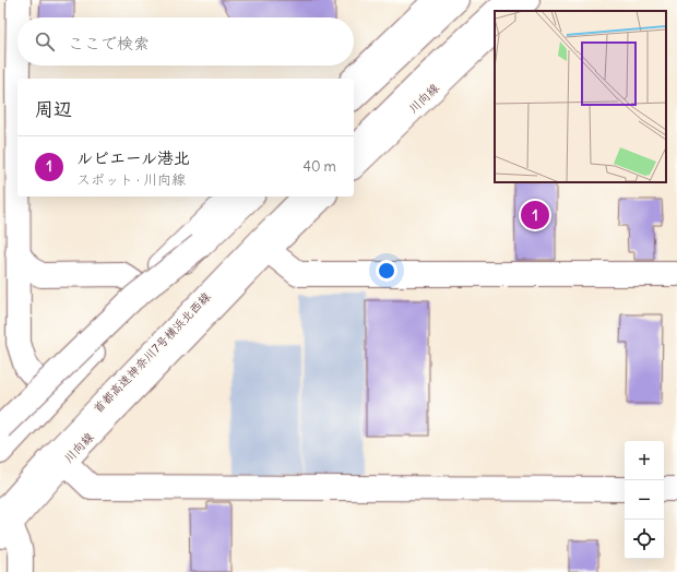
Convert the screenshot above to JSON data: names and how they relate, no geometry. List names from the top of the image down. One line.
{"streets":{"main road":["川向線","首都高速神奈川7号横浜北西線"]},"crossings":[["川向線","首都高速神奈川7号横浜北西線"]],"page":{"search":"ここで検索","heading":"周辺","list":[{"mark":"1","name":"ルピエール港北","note":"スポット · 川向線","value":"40 m"}],"pins":"1","map_buttons":["+","−"]}}
